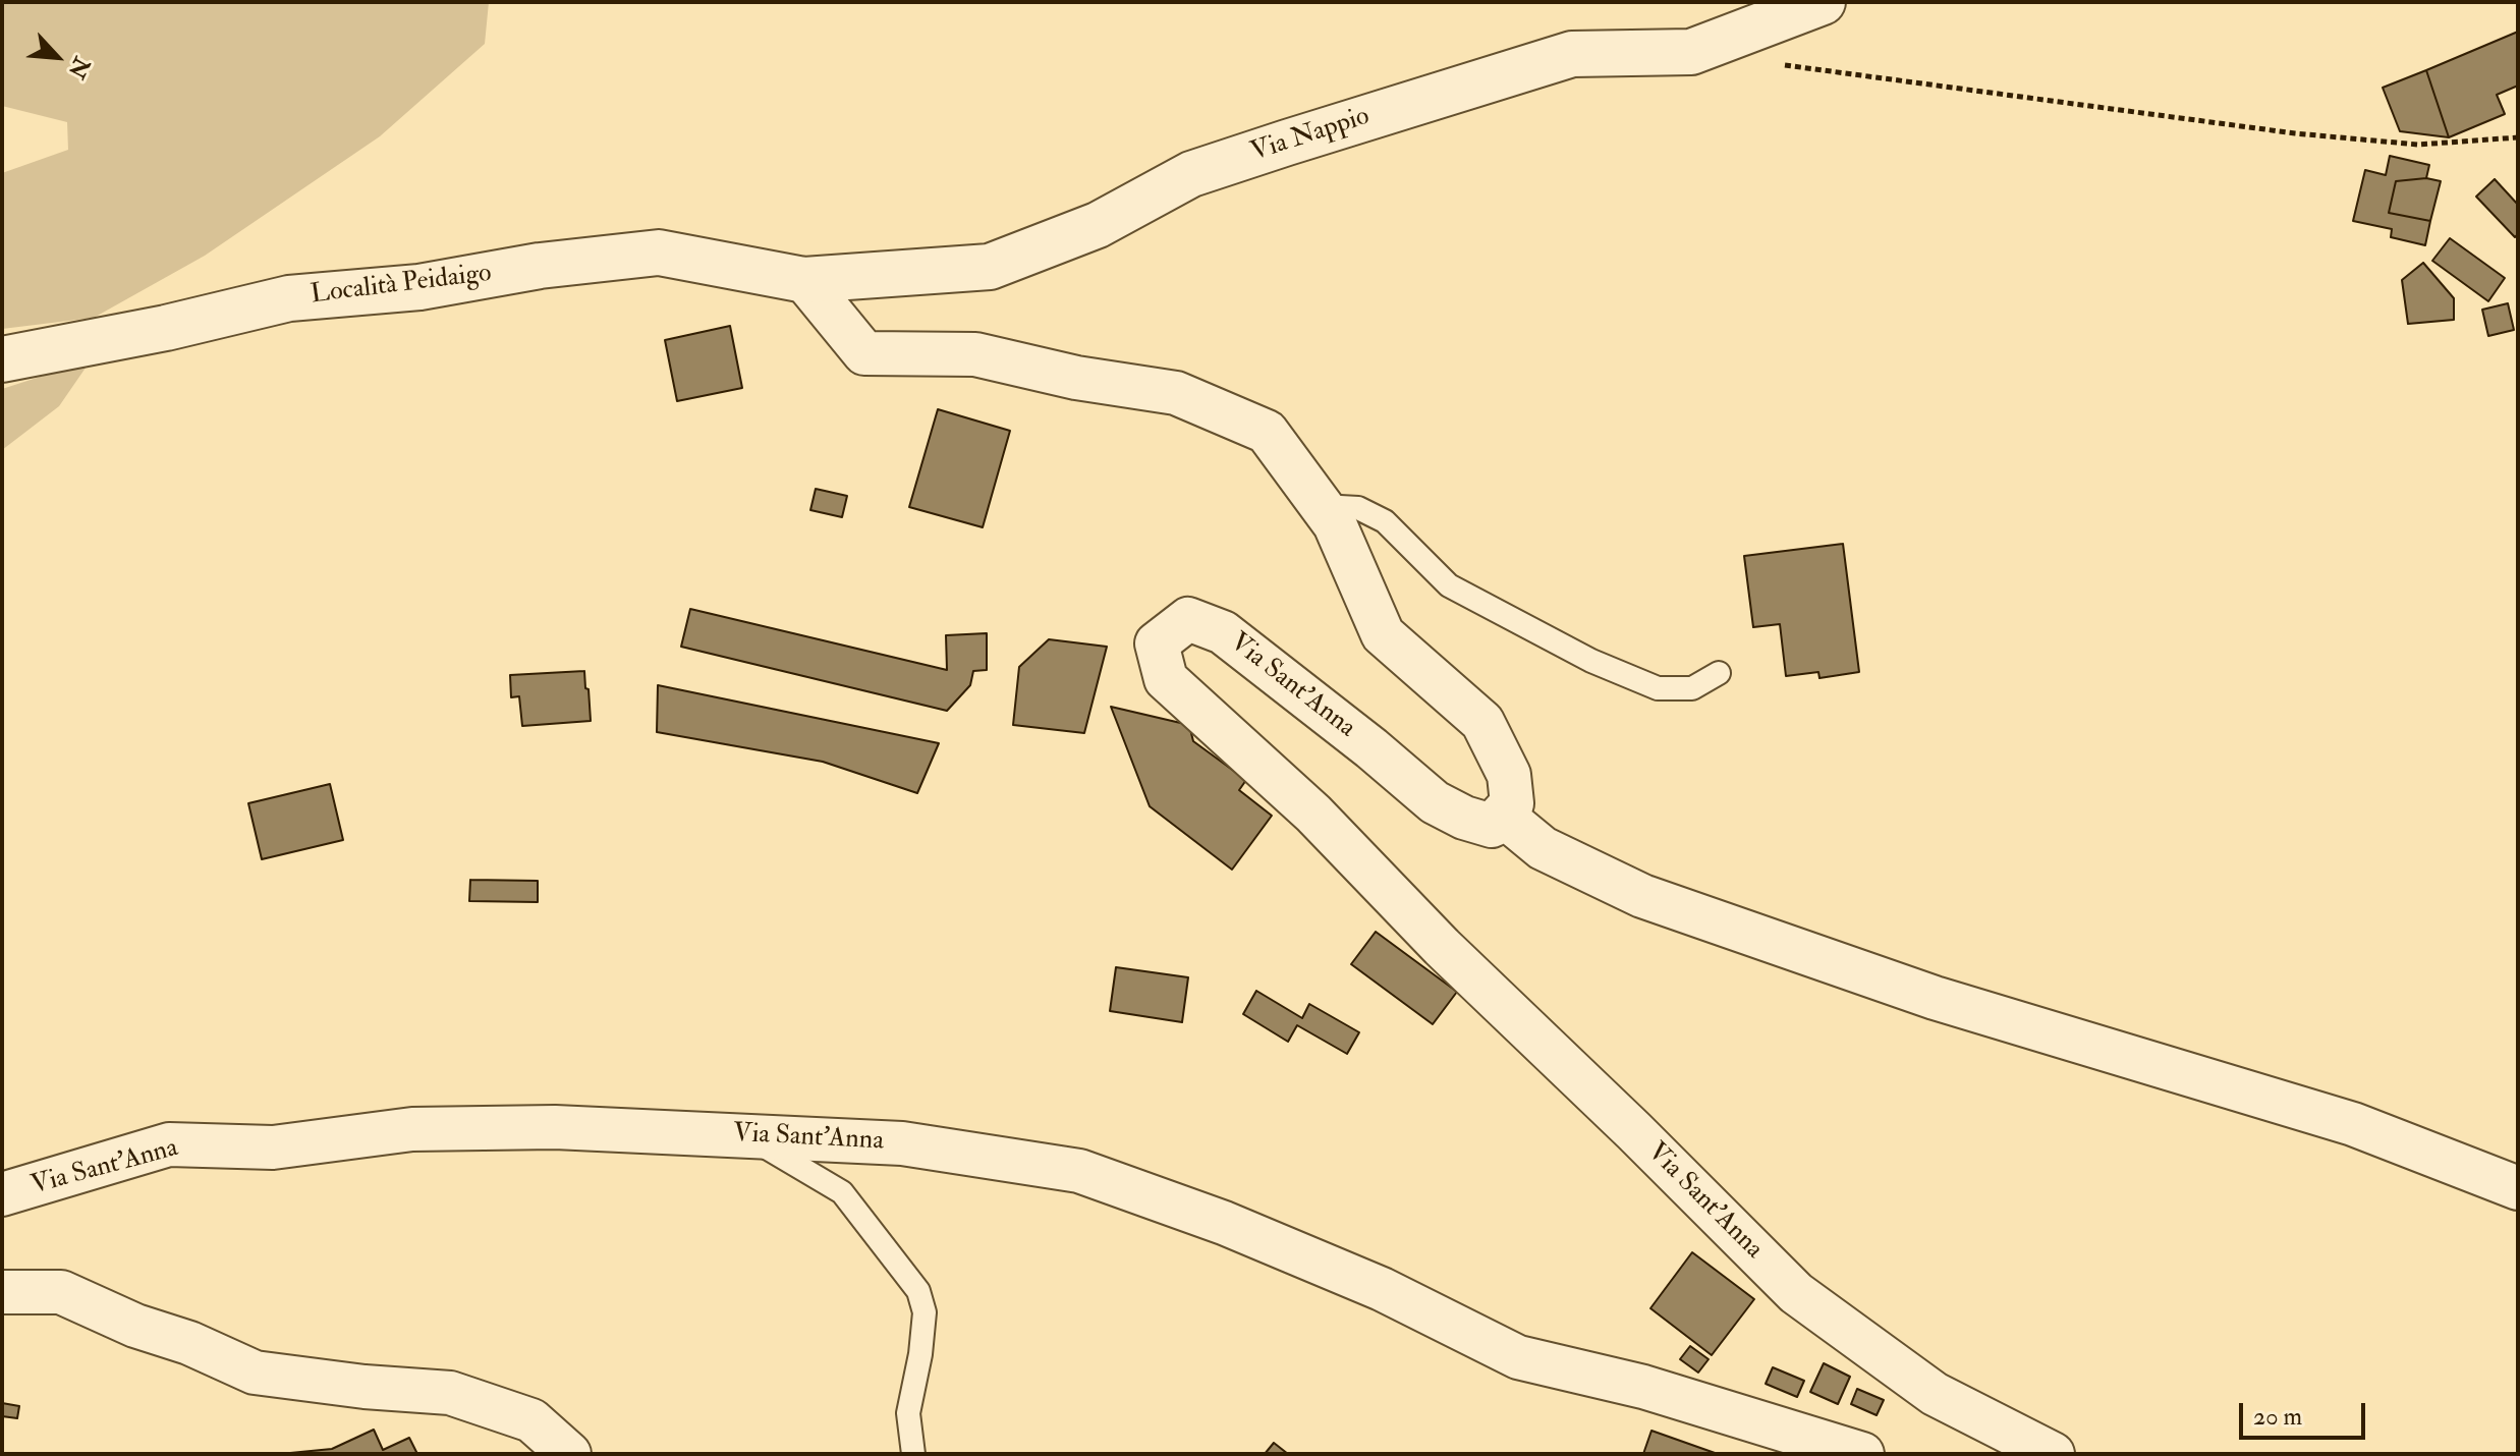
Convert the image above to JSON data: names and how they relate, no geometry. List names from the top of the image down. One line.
{"streets":{"street":["Via Nappio","Località Peidaigo","Via Sant'Anna"]},"crossings":[["Via Nappio","Località Peidaigo"]],"scale_bar":"20 m","north":"bottom right"}
